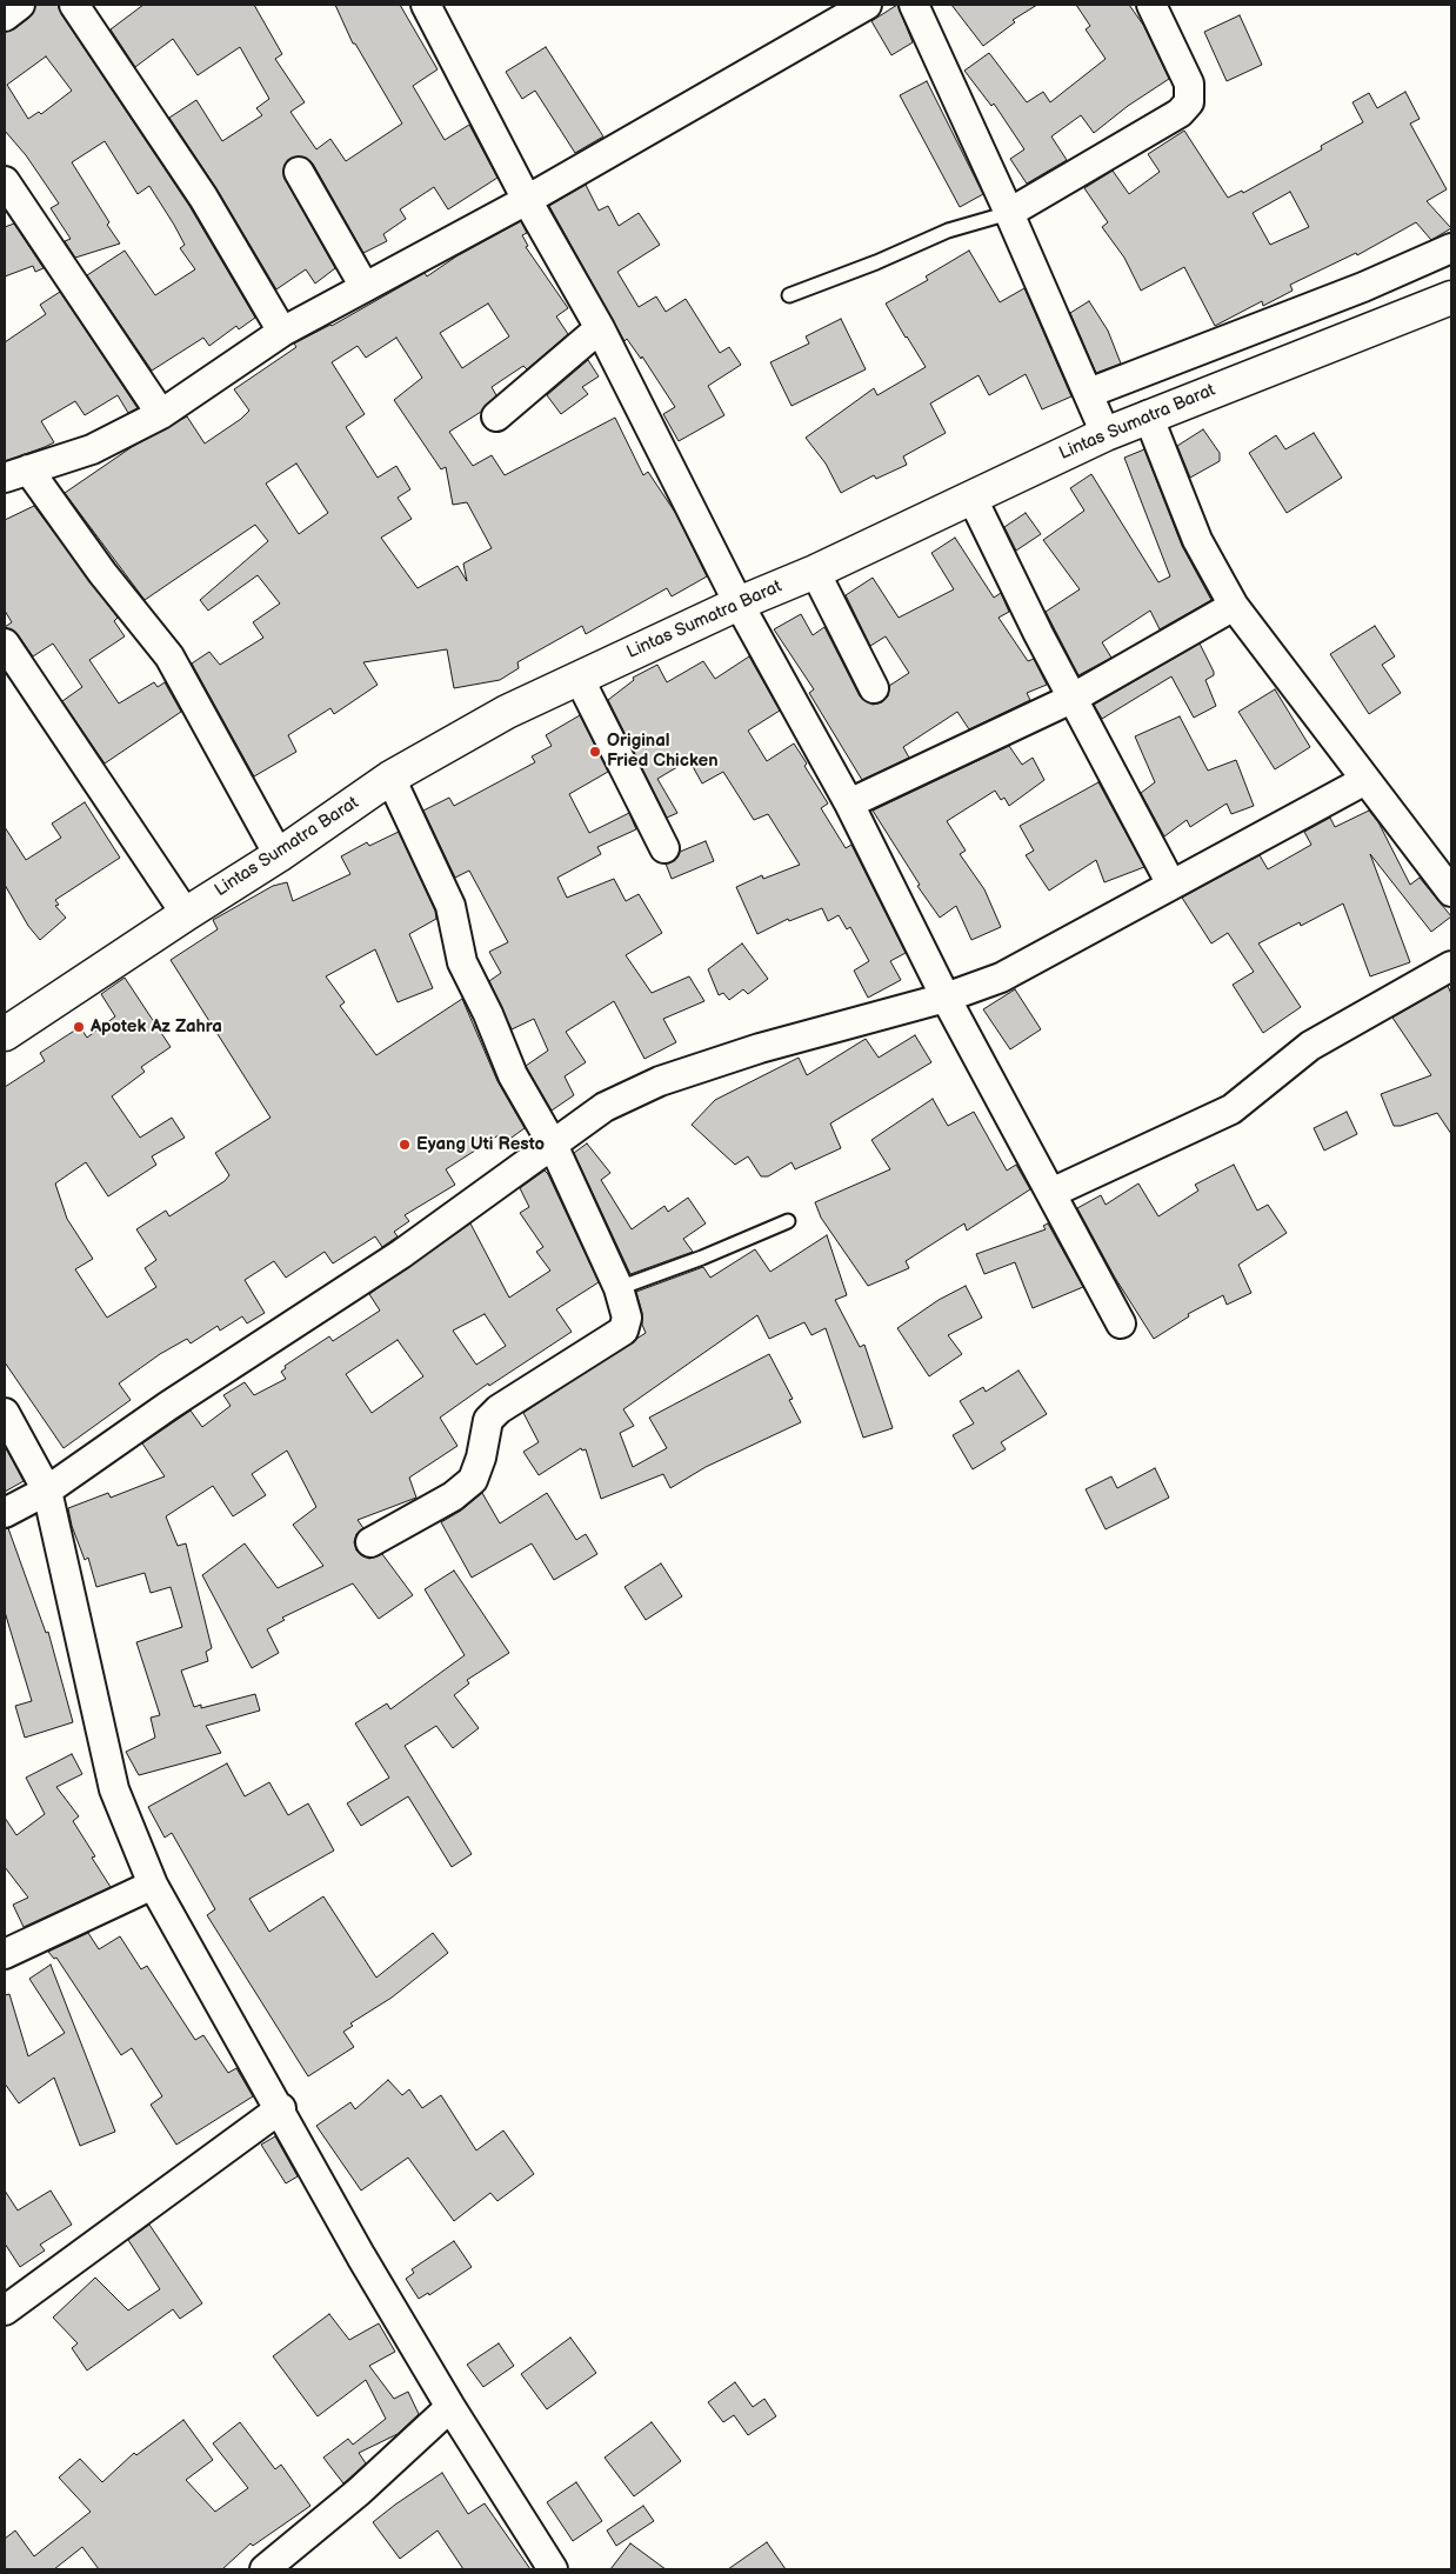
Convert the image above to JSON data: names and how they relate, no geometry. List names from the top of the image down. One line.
{"streets":{"highway":["Lintas Sumatra Barat"]},"places":["Original Fried Chicken","Apotek Az Zahra","Eyang Uti Resto"]}
